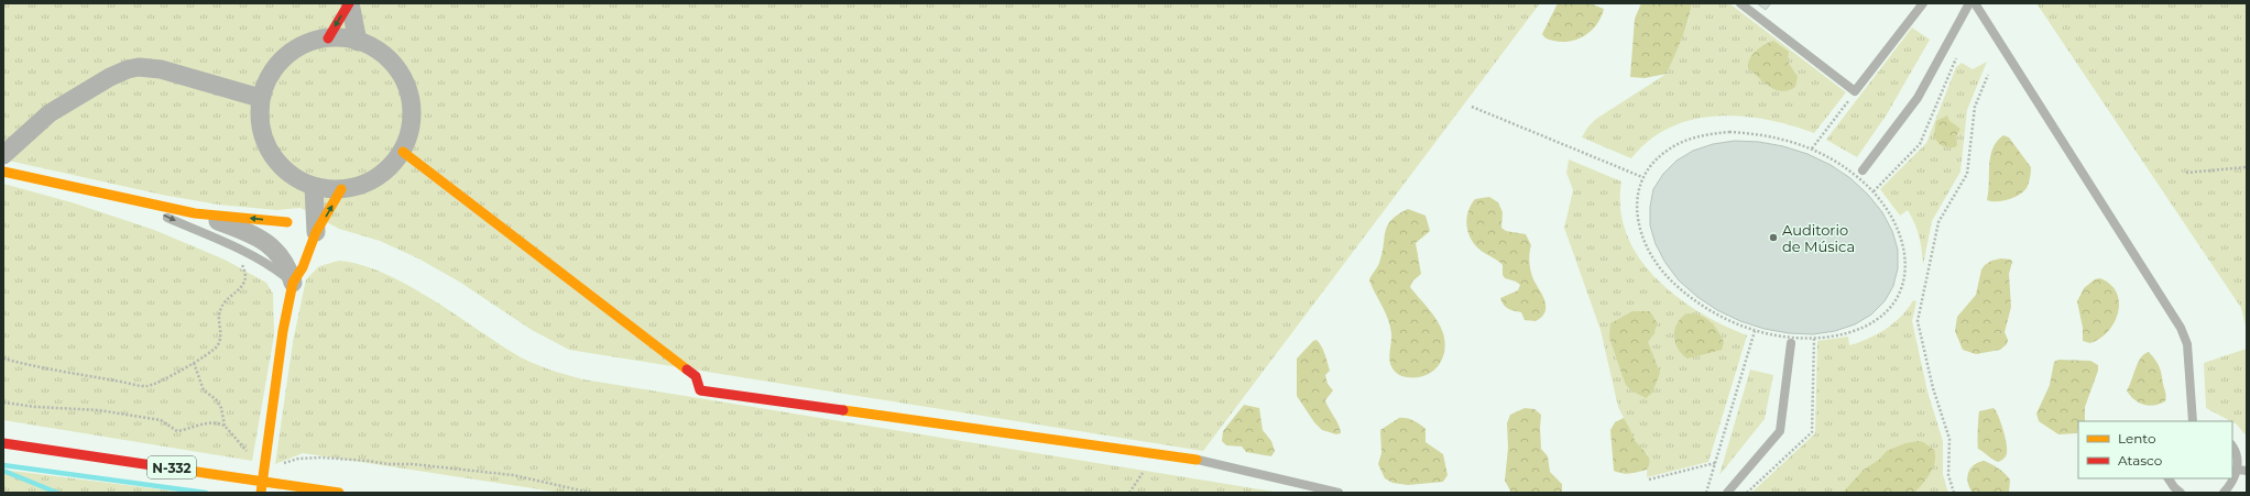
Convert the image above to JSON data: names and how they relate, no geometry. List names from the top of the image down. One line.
{"streets":{"main road":["N-332"]},"places":["Auditorio de Música"],"legend":["Lento","Atasco"]}
